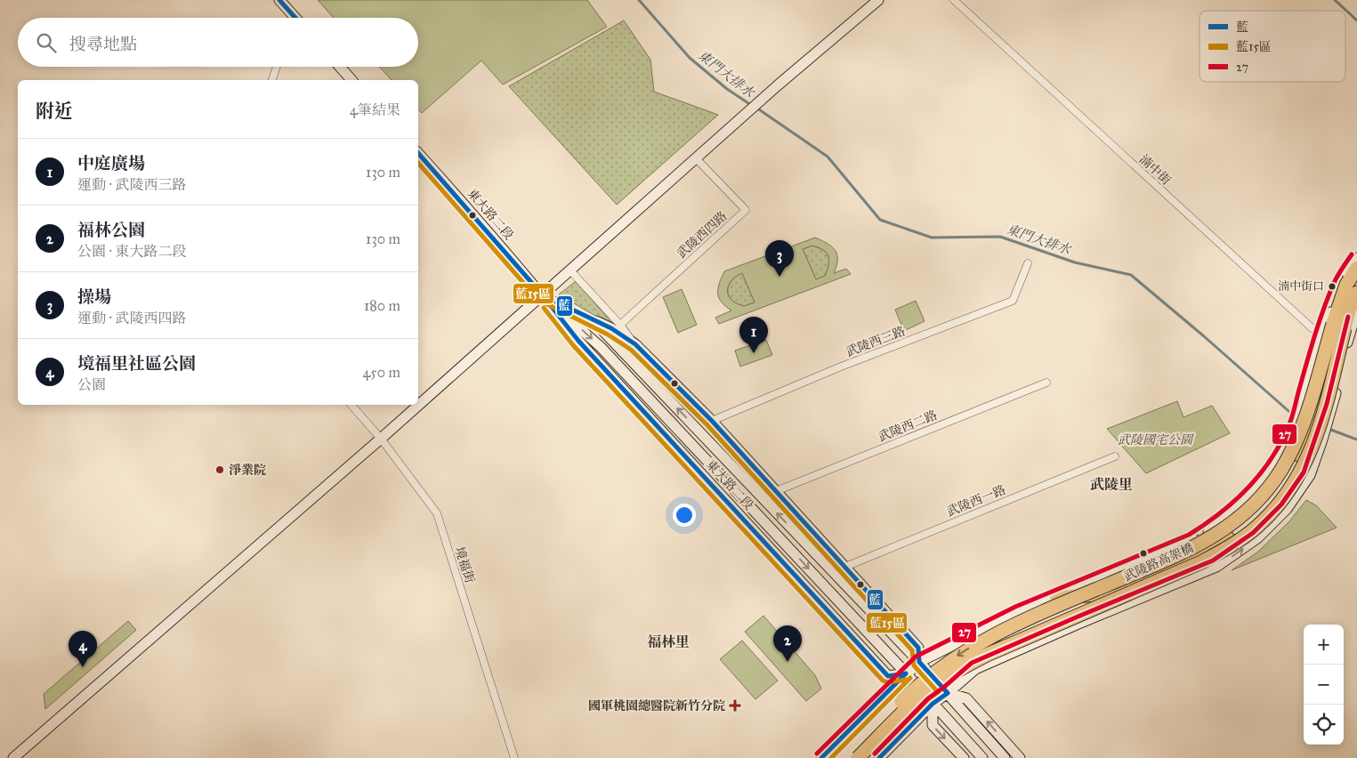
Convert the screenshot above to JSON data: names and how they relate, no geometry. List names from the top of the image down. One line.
{"streets":{"highway":["武陵路高架橋"],"street":["湳中街","東大路二段","武陵西四路","武陵西三路","武陵西二路","武陵西一路","境福街"]},"crossings":[["東大路二段","武陵西四路"],["東大路二段","武陵西三路"],["東大路二段","武陵西二路"],["東大路二段","武陵西一路"]],"districts":["武陵里","福林里"],"water":["東門大排水"],"parks":["武陵國宅公園"],"places":{"other":["湳中街口","淨業院"],"health":["國軍桃園總醫院新竹分院"]},"lines":["transit line 藍","transit line 藍15區","transit line 27"],"legend":["藍","藍15區","27"],"page":{"search":"搜尋地點","heading":["附近","4筆結果"],"list":[{"mark":"1","name":"中庭廣場","note":"運動 · 武陵西三路","value":"130 m"},{"mark":"2","name":"福林公園","note":"公園 · 東大路二段","value":"130 m"},{"mark":"3","name":"操場","note":"運動 · 武陵西四路","value":"180 m"},{"mark":"4","name":"境福里社區公園","note":"公園","value":"450 m"}],"pins":["3","1","2","4"],"map_buttons":["+","−"]}}
